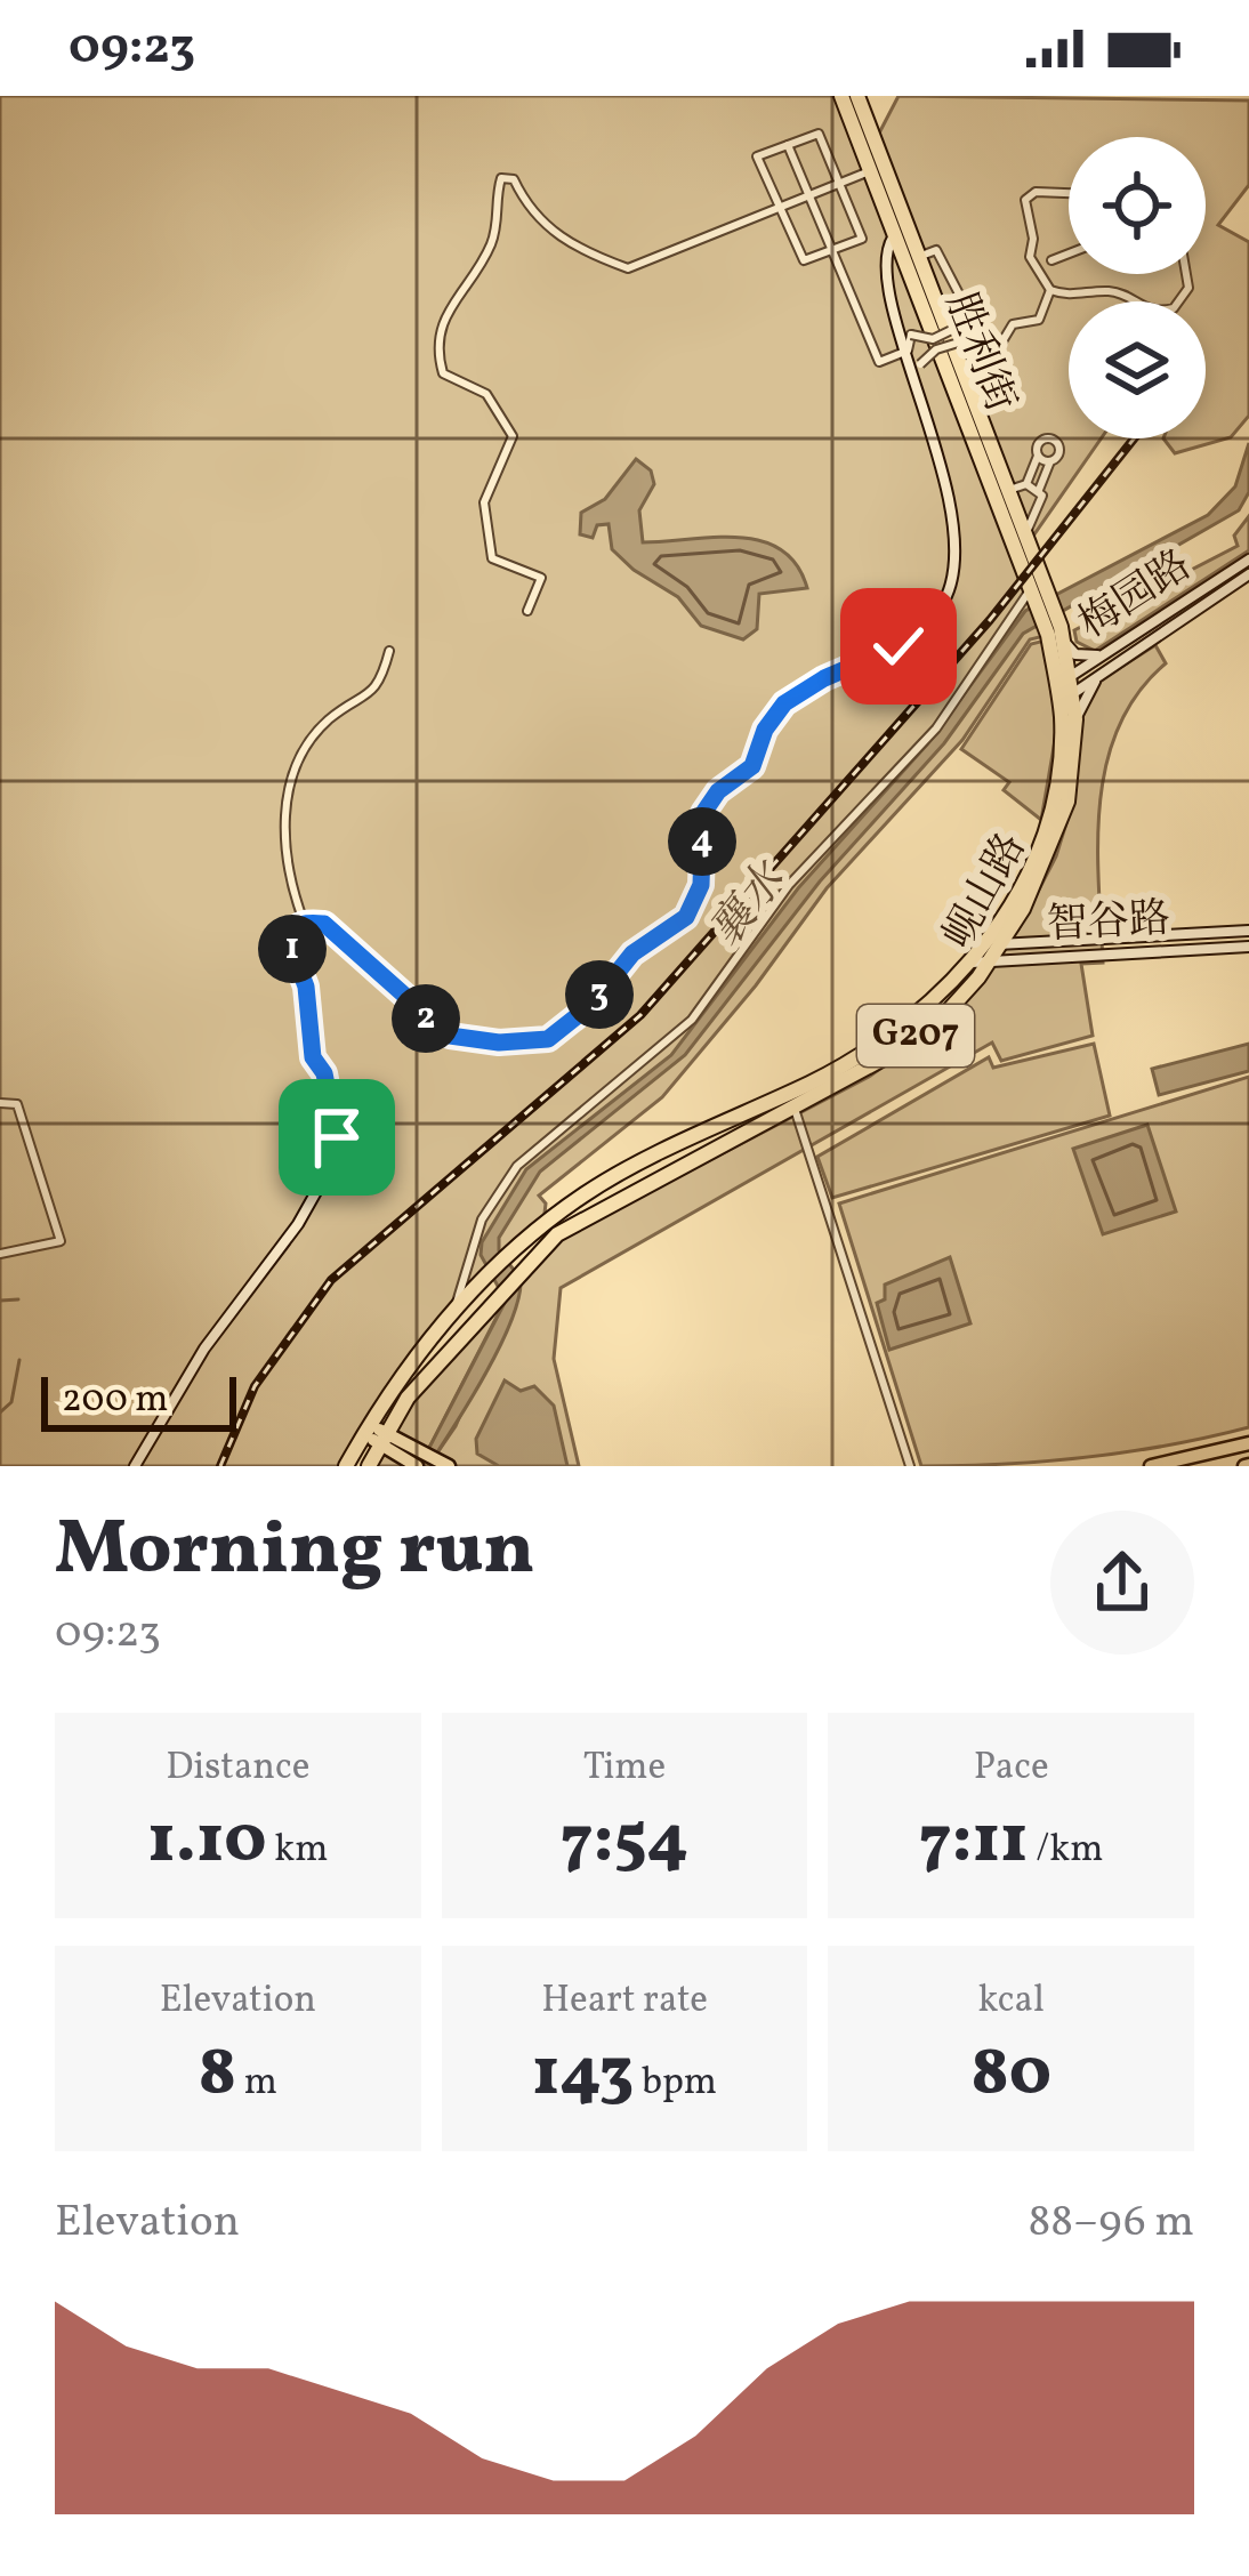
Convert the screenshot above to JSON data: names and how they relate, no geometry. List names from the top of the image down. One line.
{"streets":{"highway":["胜利街","岘山路","G207"],"street":["梅园路","智谷路"]},"crossings":[["胜利街","岘山路"],["梅园路","岘山路"],["岘山路","智谷路"],["岘山路","G207"]],"water":["襄水"],"scale_bar":"200 m","page":{"status":"09:23","pins":["4","1","3","2"],"scale":"200 m","heading":["Morning run","09:23"],"stats":[["Distance","1.10 km"],["Time","7:54"],["Pace","7:11 /km"],["Elevation","8 m"],["Heart rate","143 bpm"],["kcal","80"]],"chart":["Elevation","88–96 m"]}}
